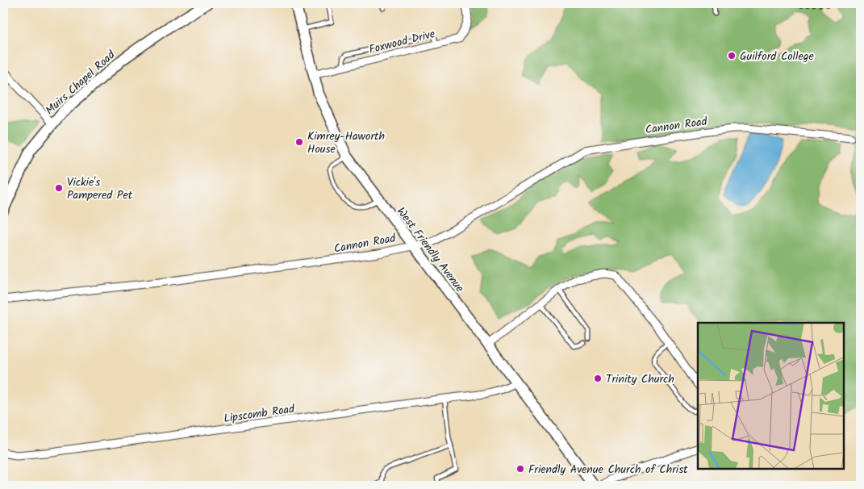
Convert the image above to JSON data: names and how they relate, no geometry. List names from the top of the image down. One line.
{"streets":{"main road":["Muirs Chapel Road","West Friendly Avenue"],"street":["Foxwood Drive","Cannon Road","Lipscomb Road"]},"crossings":[["Foxwood Drive","West Friendly Avenue"],["Cannon Road","West Friendly Avenue"],["West Friendly Avenue","Lipscomb Road"]],"places":["Guilford College","Kimrey-Haworth House","Vickie's Pampered Pet","Trinity Church","Friendly Avenue Church of Christ"]}
